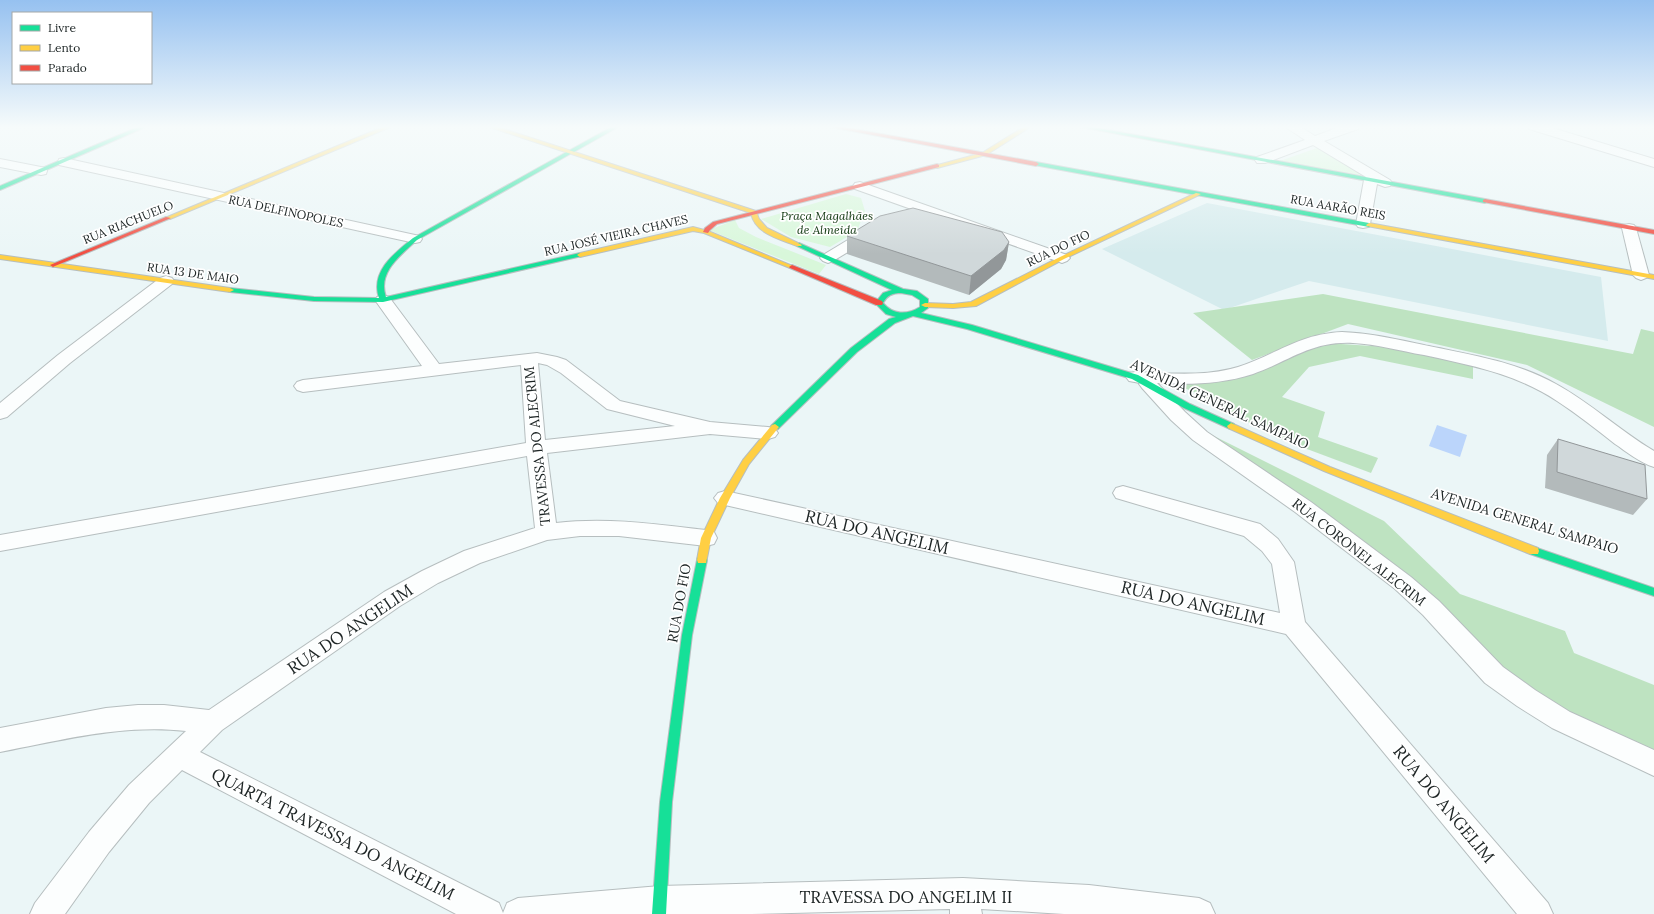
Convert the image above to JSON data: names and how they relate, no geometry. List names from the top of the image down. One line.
{"streets":{"main road":["RUA AARÃO REIS","RUA RIACHUELO","RUA JOSÉ VIEIRA CHAVES","RUA DO FIO","RUA 13 DE MAIO","AVENIDA GENERAL SAMPAIO"],"street":["RUA DELFINOPOLES","TRAVESSA DO ALECRIM","RUA DO ANGELIM","RUA CORONEL ALECRIM","QUARTA TRAVESSA DO ANGELIM","TRAVESSA DO ANGELIM II"]},"crossings":[["RUA AARÃO REIS","RUA DO FIO"],["RUA DELFINOPOLES","RUA RIACHUELO"],["RUA RIACHUELO","RUA 13 DE MAIO"],["RUA JOSÉ VIEIRA CHAVES","RUA 13 DE MAIO"],["RUA JOSÉ VIEIRA CHAVES","AVENIDA GENERAL SAMPAIO"],["RUA DO FIO","AVENIDA GENERAL SAMPAIO"],["RUA DO FIO","RUA DO ANGELIM"],["RUA DO FIO","TRAVESSA DO ANGELIM II"],["AVENIDA GENERAL SAMPAIO","RUA CORONEL ALECRIM"],["TRAVESSA DO ALECRIM","RUA DO ANGELIM"],["RUA DO ANGELIM","QUARTA TRAVESSA DO ANGELIM"]],"parks":["Praça Magalhães de Almeida"],"legend":["Livre","Lento","Parado"]}
